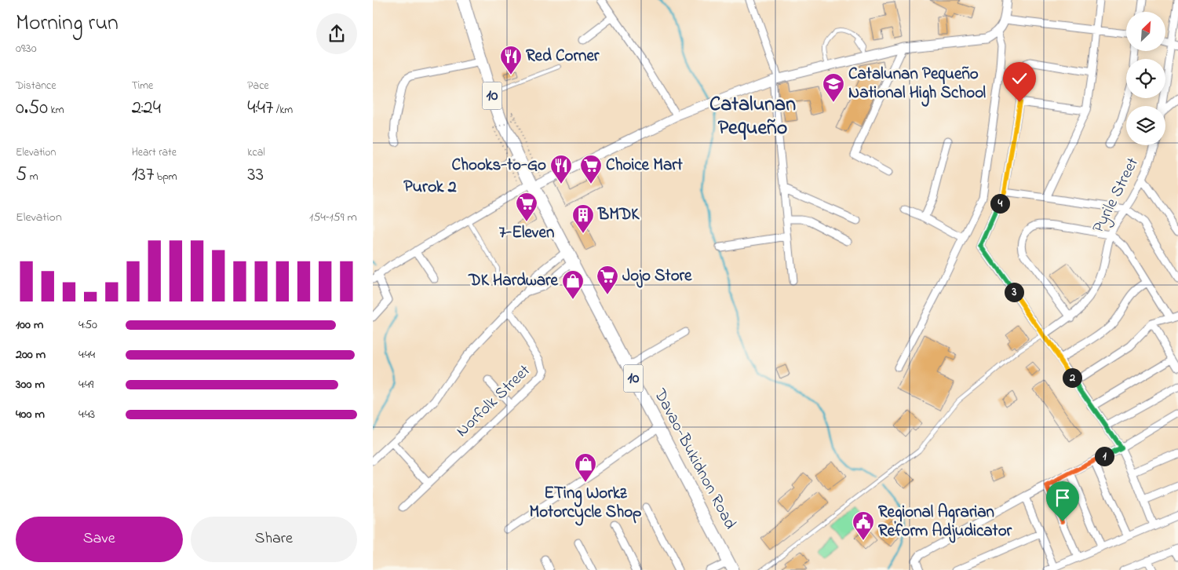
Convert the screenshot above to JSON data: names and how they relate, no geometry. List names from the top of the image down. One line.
{"streets":{"highway":["10","Davao-Bukidnon Road"],"street":["Pyrile Street","Norfolk Street"]},"districts":["Catalunan Pequeño","Purok 2"],"places":{"restaurant":["Red Corner","Chooks-to-Go"],"school or university":["Catalunan Pequeño National High School"],"supermarket":["Choice Mart","7-Eleven","Jojo Store"],"building":["BMDK"],"shop":["DK Hardware","ETing Workz Motorcycle Shop"],"public building":["Regional Agrarian Reform Adjudicator"]},"north":"top right","page":{"heading":["Morning run","09:30"],"stats":[["Distance","0.50 km"],["Time","2:24"],["Pace","4:47 /km"],["Elevation","5 m"],["Heart rate","137 bpm"],["kcal","33"]],"pins":["4","3","2","1"],"chart":["Elevation","154–159 m"],"list":[{"name":"100 m","note":"4:50"},{"name":"200 m","note":"4:44"},{"name":"300 m","note":"4:49"},{"name":"400 m","note":"4:43"}],"buttons":["Save","Share"]}}
